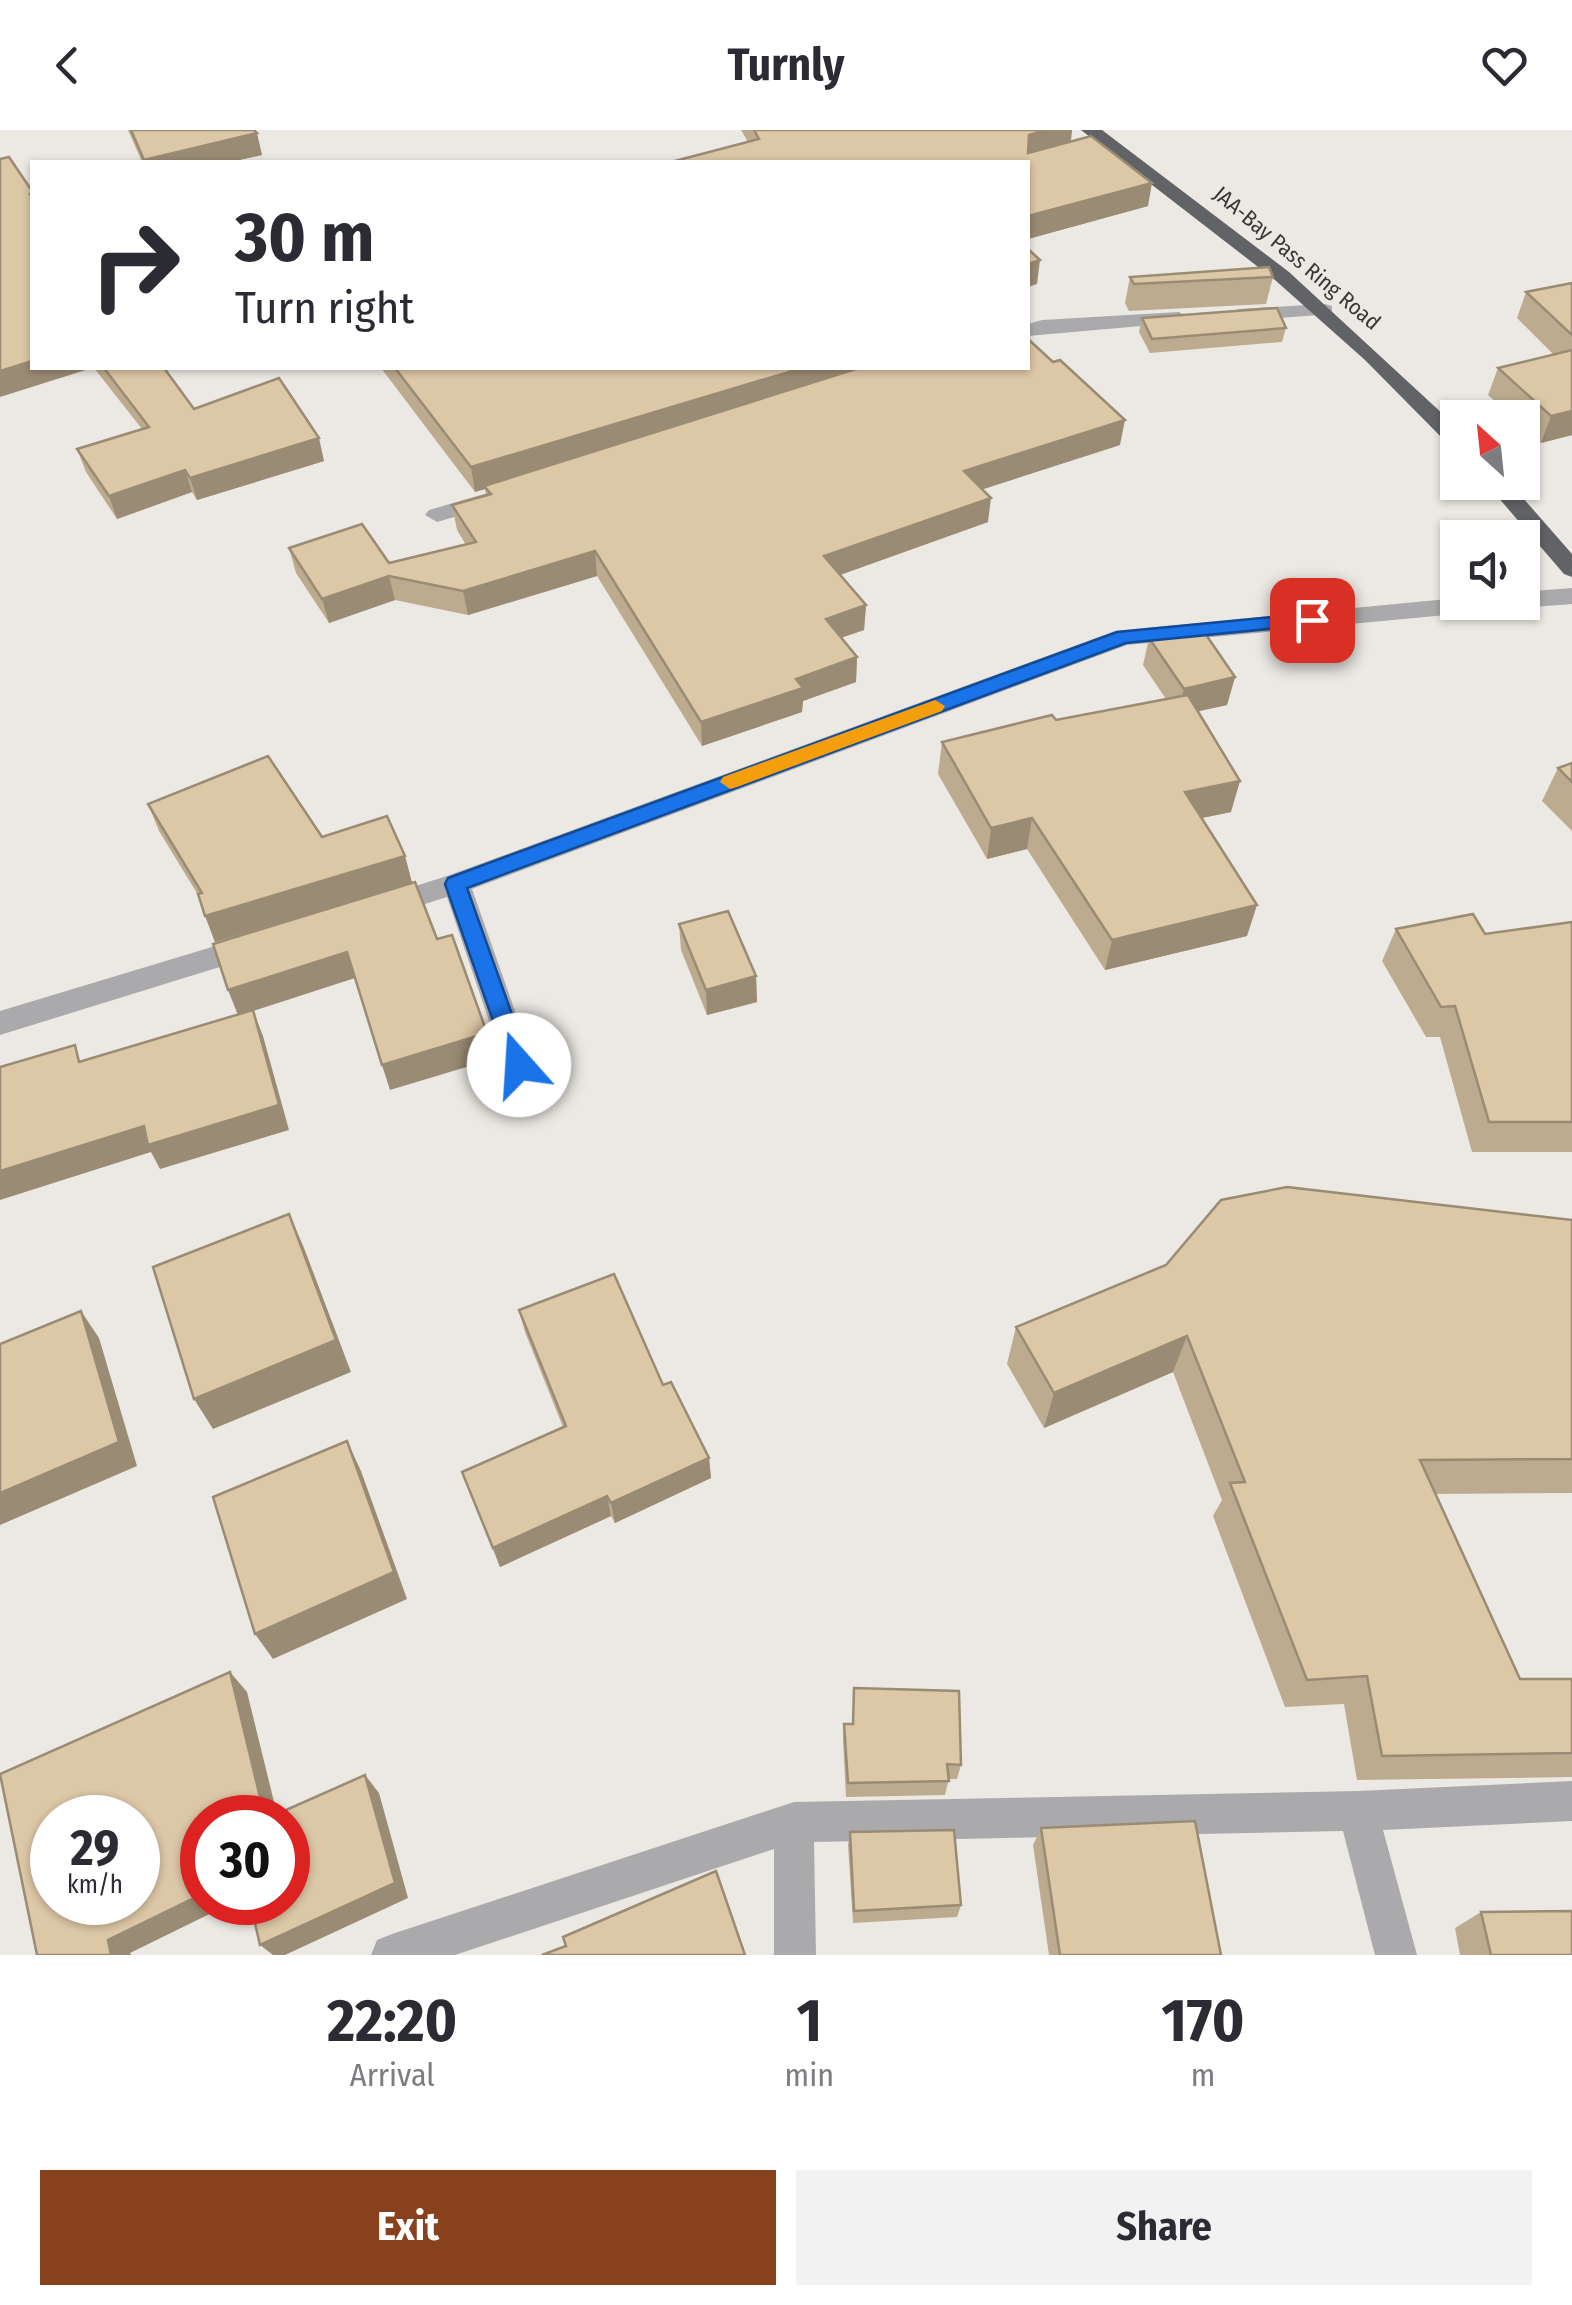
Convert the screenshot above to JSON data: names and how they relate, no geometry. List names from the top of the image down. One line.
{"streets":{"highway":["JAA-Bay Pass Ring Road"]},"north":"top left","page":{"header":"Turnly","turn":["30 m","Turn right"],"speed":"29 km/h","limit":"30","eta":["22:20","Arrival","1","min","170","m"],"buttons":["Exit","Share"]}}
